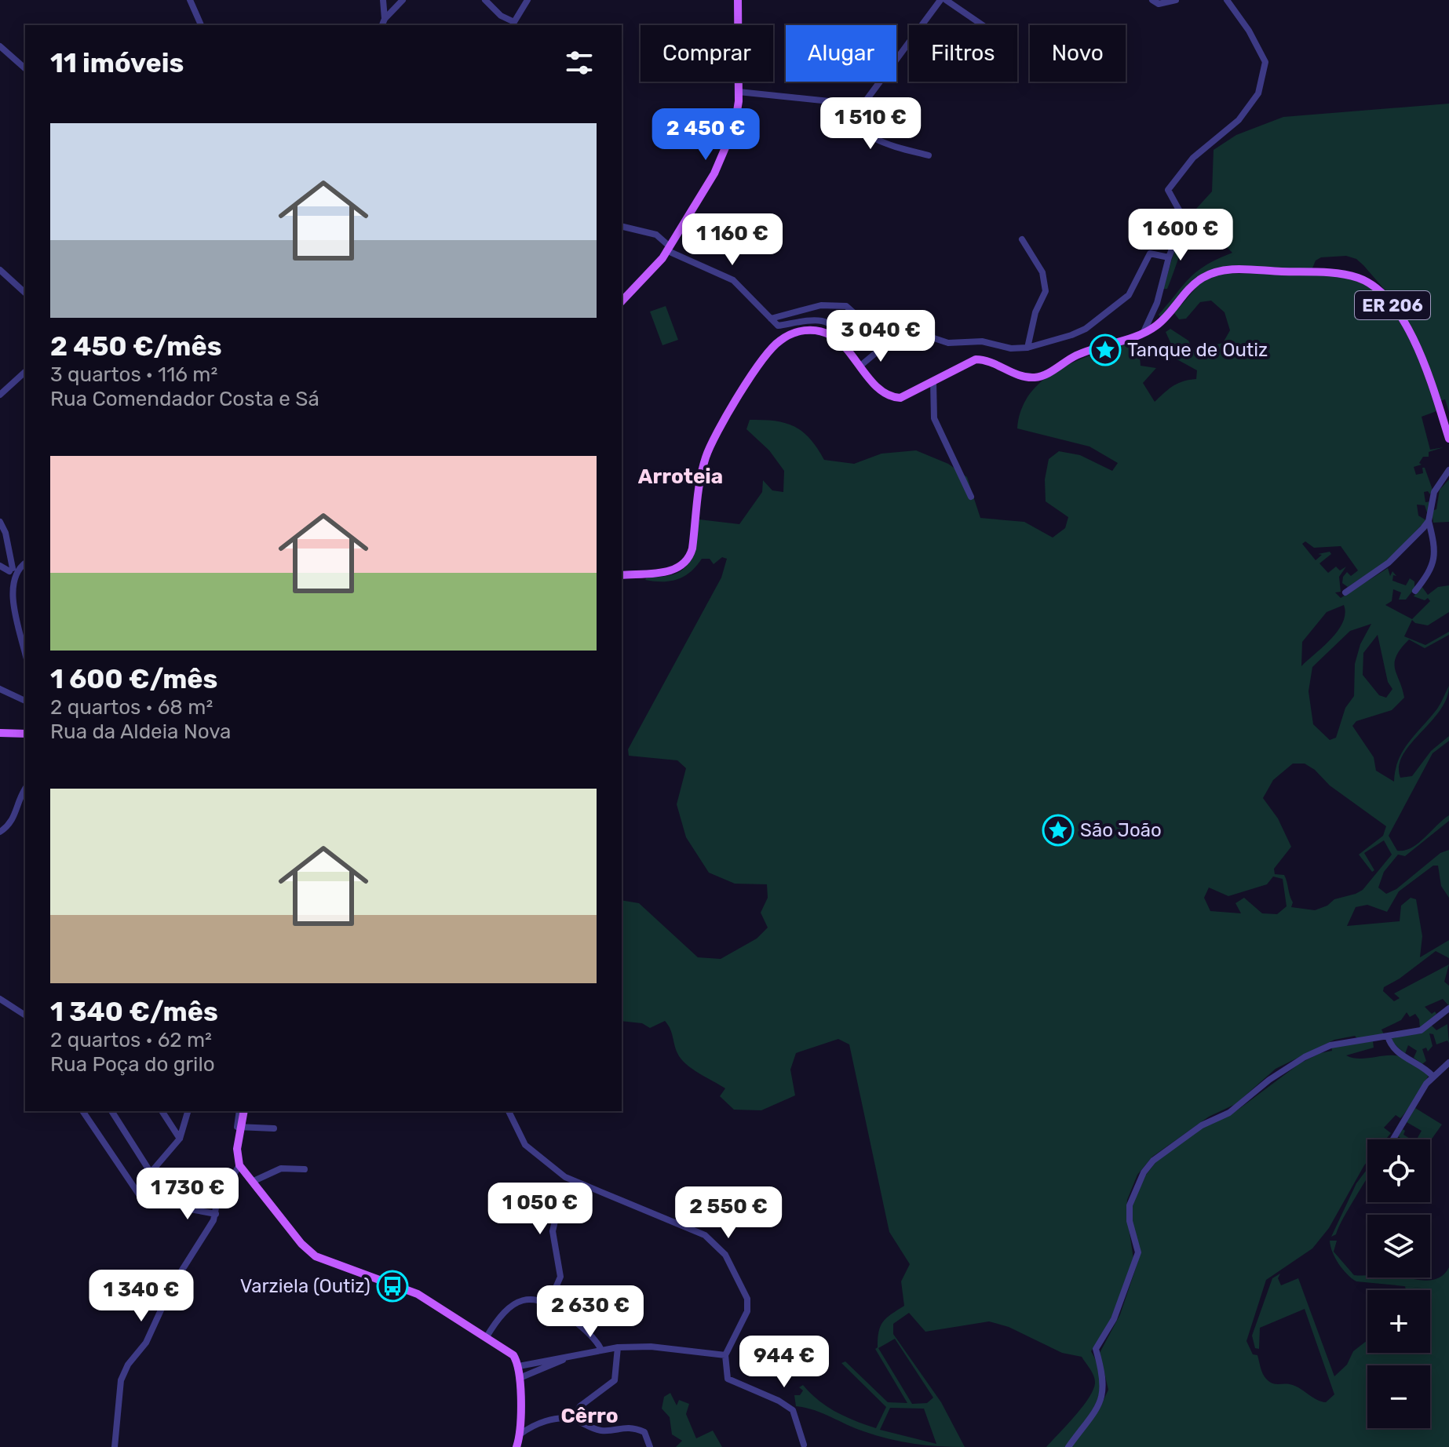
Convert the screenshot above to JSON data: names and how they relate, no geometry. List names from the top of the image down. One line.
{"streets":{"main road":["ER 206"]},"districts":["Arroteia","Cêrro"],"places":{"place":["Tanque de Outiz","São João"],"bus stop":["Varziela (Outiz)"]},"page":{"chip":["Comprar","Alugar","Filtros","Novo"],"heading":"11 imóveis","price":["1 510 €","2 450 €","1 600 €","1 160 €","3 040 €","1 730 €","1 050 €","2 550 €","1 340 €","2 630 €","944 €"],"list":[{"name":"2 450 €/mês","note":"3 quartos · 116 m² · Rua Comendador Costa e Sá"},{"name":"1 600 €/mês","note":"2 quartos · 68 m² · Rua da Aldeia Nova"},{"name":"1 340 €/mês","note":"2 quartos · 62 m² · Rua Poça do grilo"}],"map_buttons":["+","−"]}}
